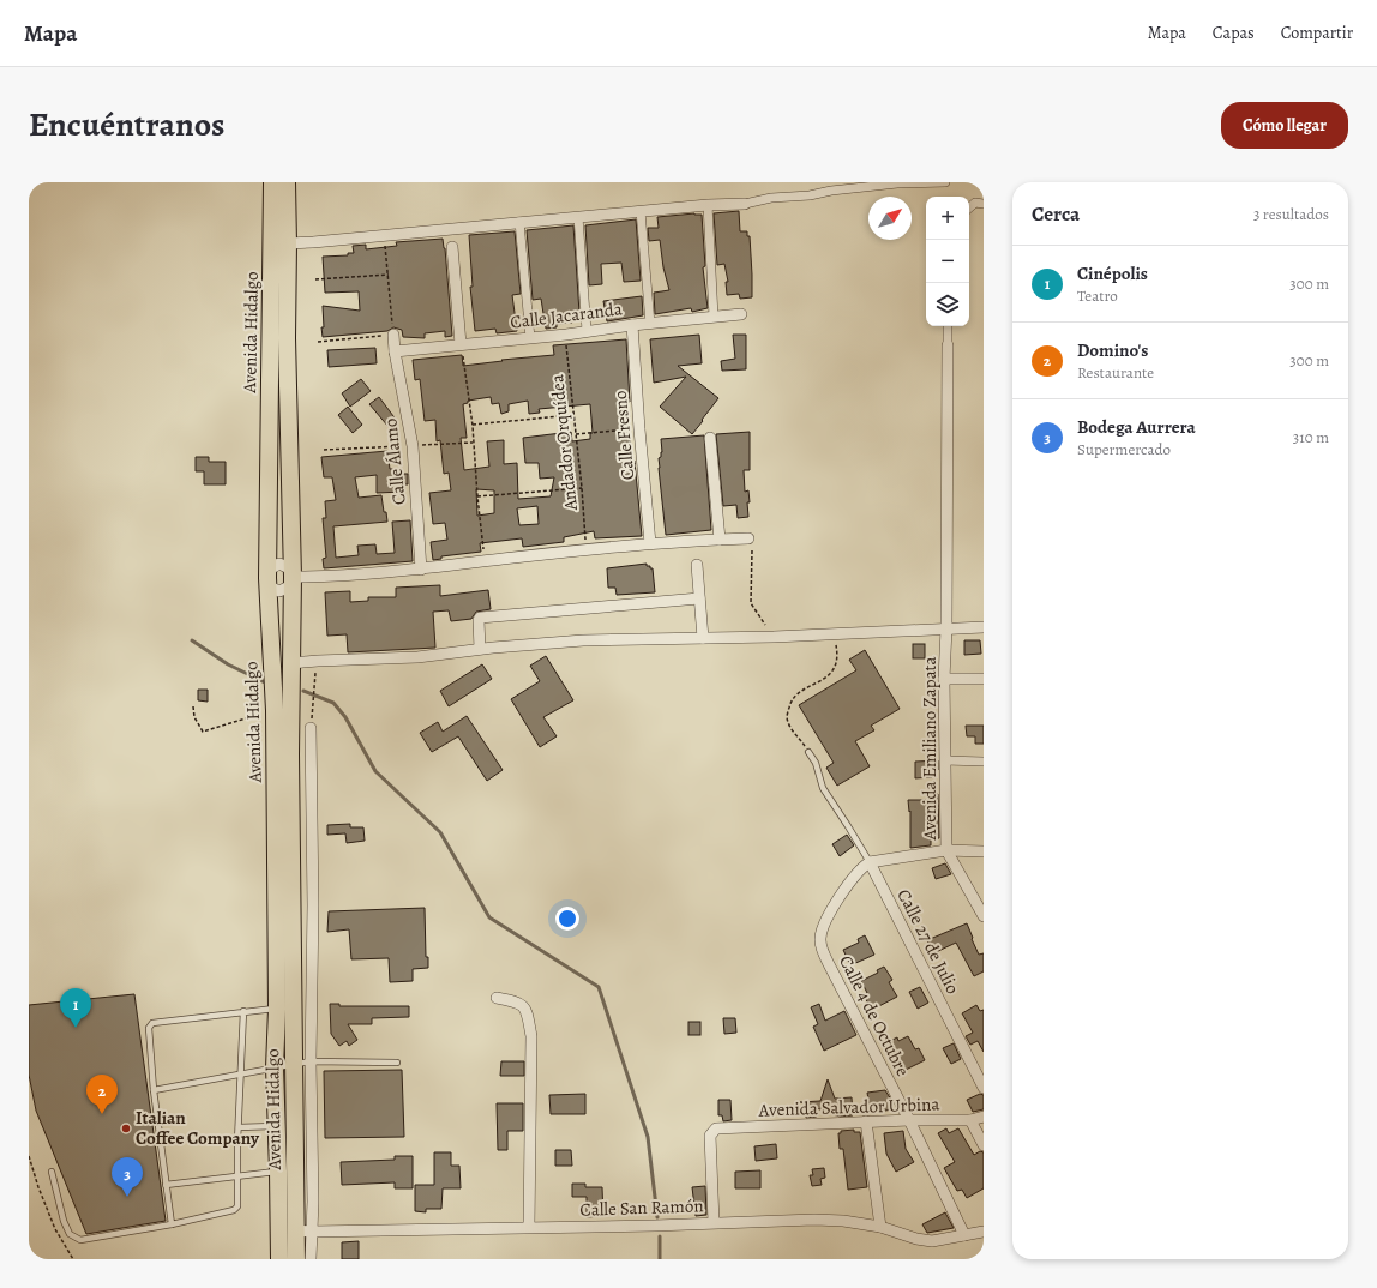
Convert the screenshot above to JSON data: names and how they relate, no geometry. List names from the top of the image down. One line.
{"streets":{"main road":["Avenida Hidalgo"],"street":["Calle Jacaranda","Calle Fresno","Calle Álamo","Avenida Emiliano Zapata","Calle 27 de Julio","Calle 4 de Octubre","Avenida Salvador Urbina","Calle San Ramón"],"path":["Andador Orquídea"]},"crossings":[["Calle Jacaranda","Calle Fresno"],["Calle Jacaranda","Andador Orquídea"],["Calle Jacaranda","Calle Álamo"],["Avenida Hidalgo","Calle San Ramón"],["Calle 27 de Julio","Calle 4 de Octubre"],["Calle 4 de Octubre","Avenida Salvador Urbina"],["Calle 4 de Octubre","Calle San Ramón"],["Avenida Salvador Urbina","Calle San Ramón"]],"places":["Italian Coffee Company"],"north":"top right","page":{"header":"Mapa","nav":["Mapa","Capas","Compartir"],"title":"Encuéntranos","buttons":"Cómo llegar","heading":["Cerca","3 resultados"],"map_buttons":["+","−"],"list":[{"mark":"1","name":"Cinépolis","note":"Teatro","value":"300 m"},{"mark":"2","name":"Domino's","note":"Restaurante","value":"300 m"},{"mark":"3","name":"Bodega Aurrera","note":"Supermercado","value":"310 m"}],"pins":["1","2","3"]}}
